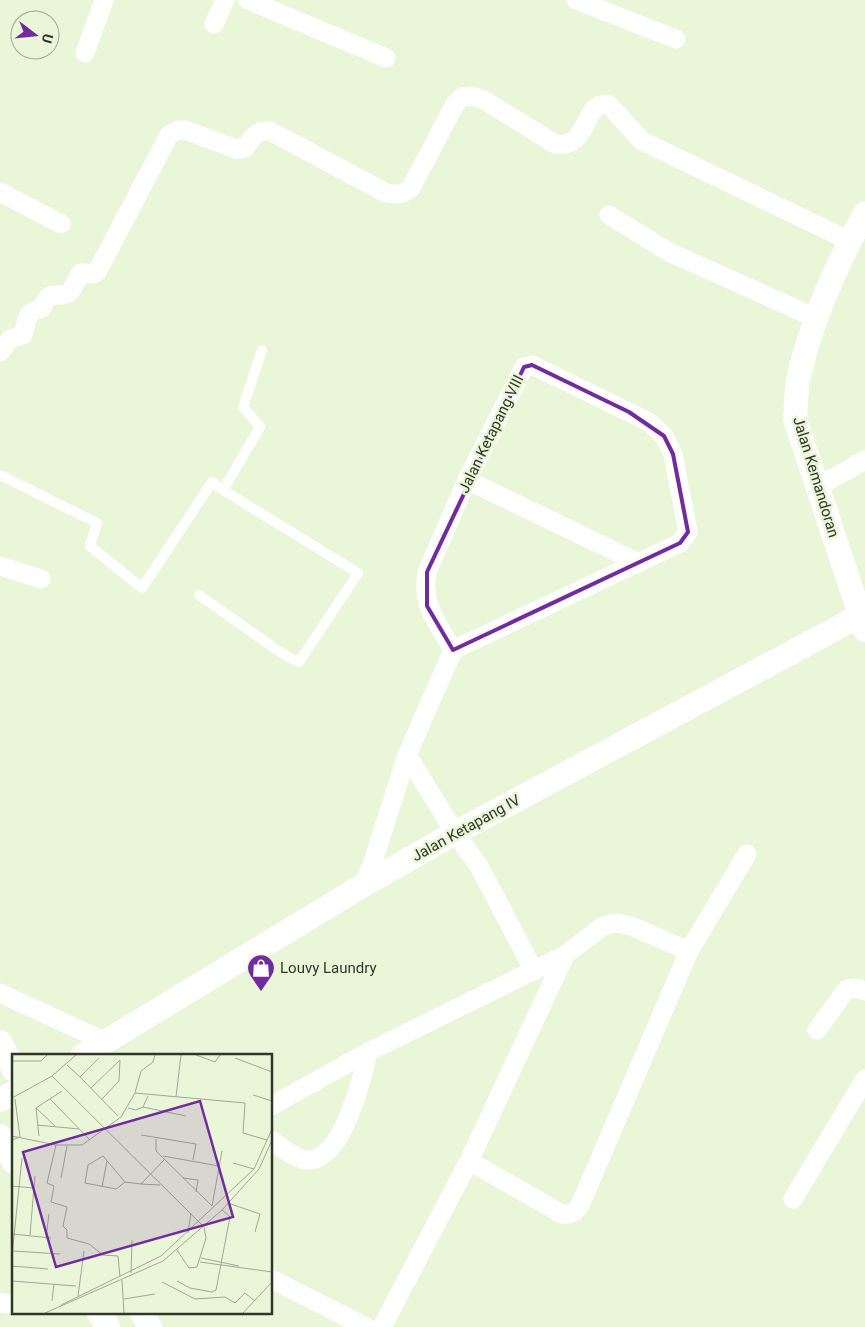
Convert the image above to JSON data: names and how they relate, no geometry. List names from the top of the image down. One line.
{"streets":{"street":["Jalan Ketapang VIII","Jalan Kemandoran","Jalan Ketapang IV"]},"crossings":[["Jalan Kemandoran","Jalan Ketapang IV"]],"places":{"shop":["Louvy Laundry"]},"north":"right"}
